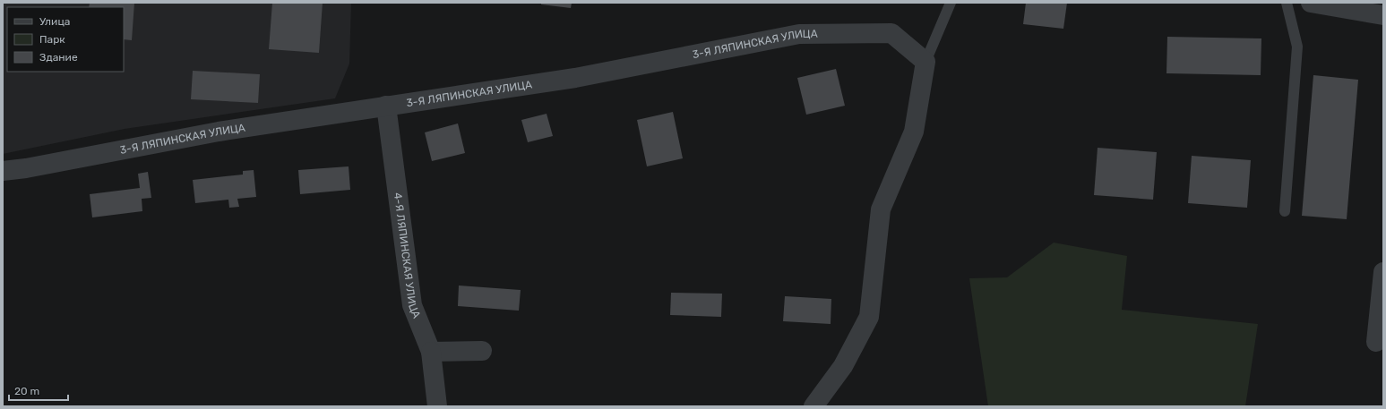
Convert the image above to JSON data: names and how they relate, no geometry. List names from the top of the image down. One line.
{"streets":{"street":["3-Я ЛЯПИНСКАЯ УЛИЦА","4-Я ЛЯПИНСКАЯ УЛИЦА"]},"crossings":[["3-Я ЛЯПИНСКАЯ УЛИЦА","4-Я ЛЯПИНСКАЯ УЛИЦА"]],"legend":["Улица","Парк","Здание"],"scale_bar":"20 m"}
